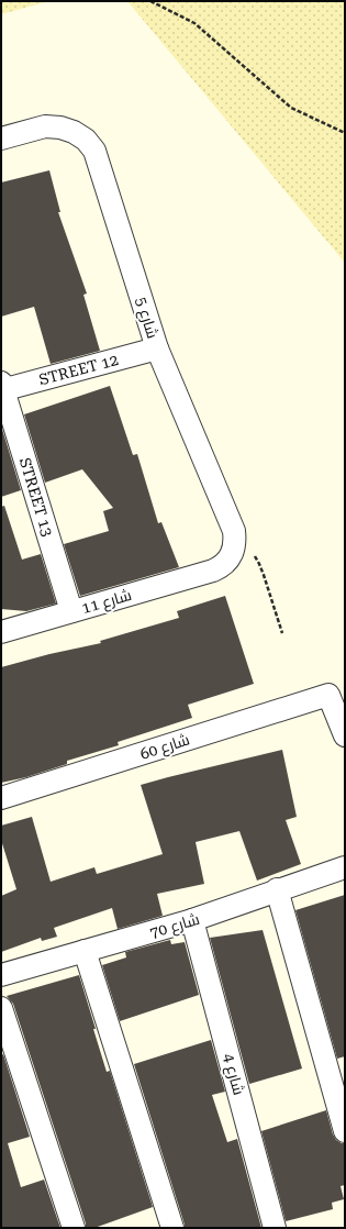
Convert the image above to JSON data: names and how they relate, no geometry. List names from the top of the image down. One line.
{"streets":{"street":["شارع 5","STREET 12","STREET 13","شارع 11","شارع 60","شارع 70","شارع 4"]},"crossings":[["شارع 5","STREET 12"],["شارع 5","شارع 11"],["STREET 12","STREET 13"],["STREET 13","شارع 11"],["شارع 70","شارع 4"]]}
